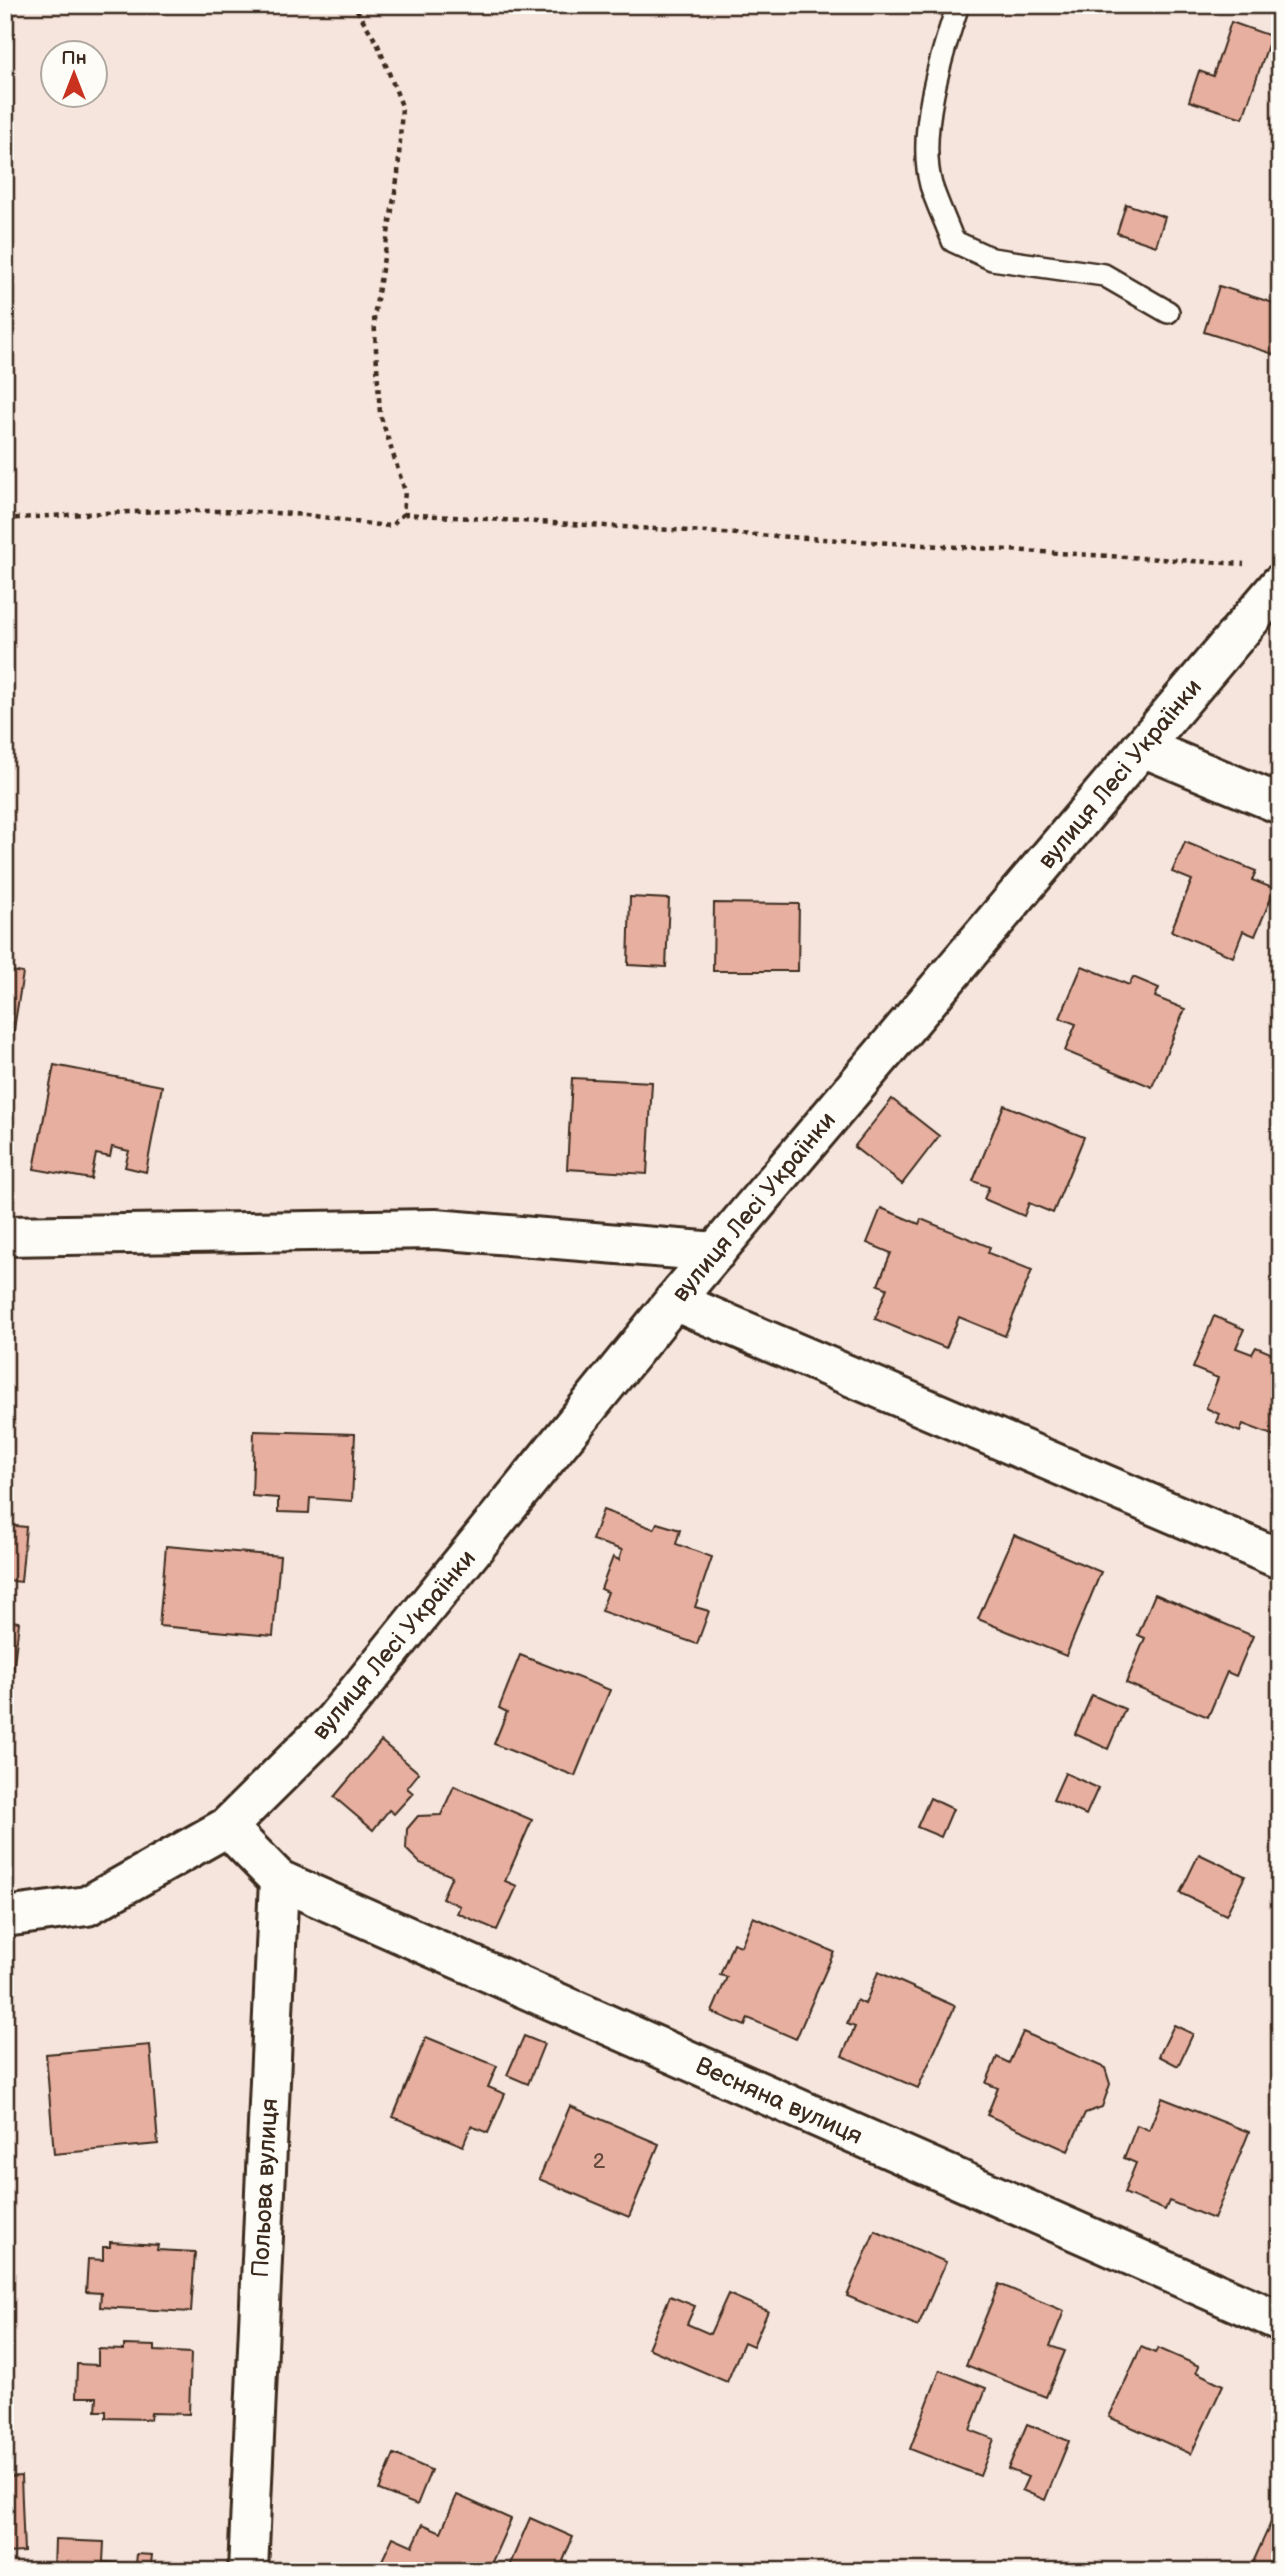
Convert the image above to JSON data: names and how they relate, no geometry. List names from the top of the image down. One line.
{"streets":{"street":["вулиця Лесі Українки","Весняна вулиця","Польова вулиця"]},"crossings":[["Весняна вулиця","Польова вулиця"]],"house_numbers":["2"],"north":"top"}
